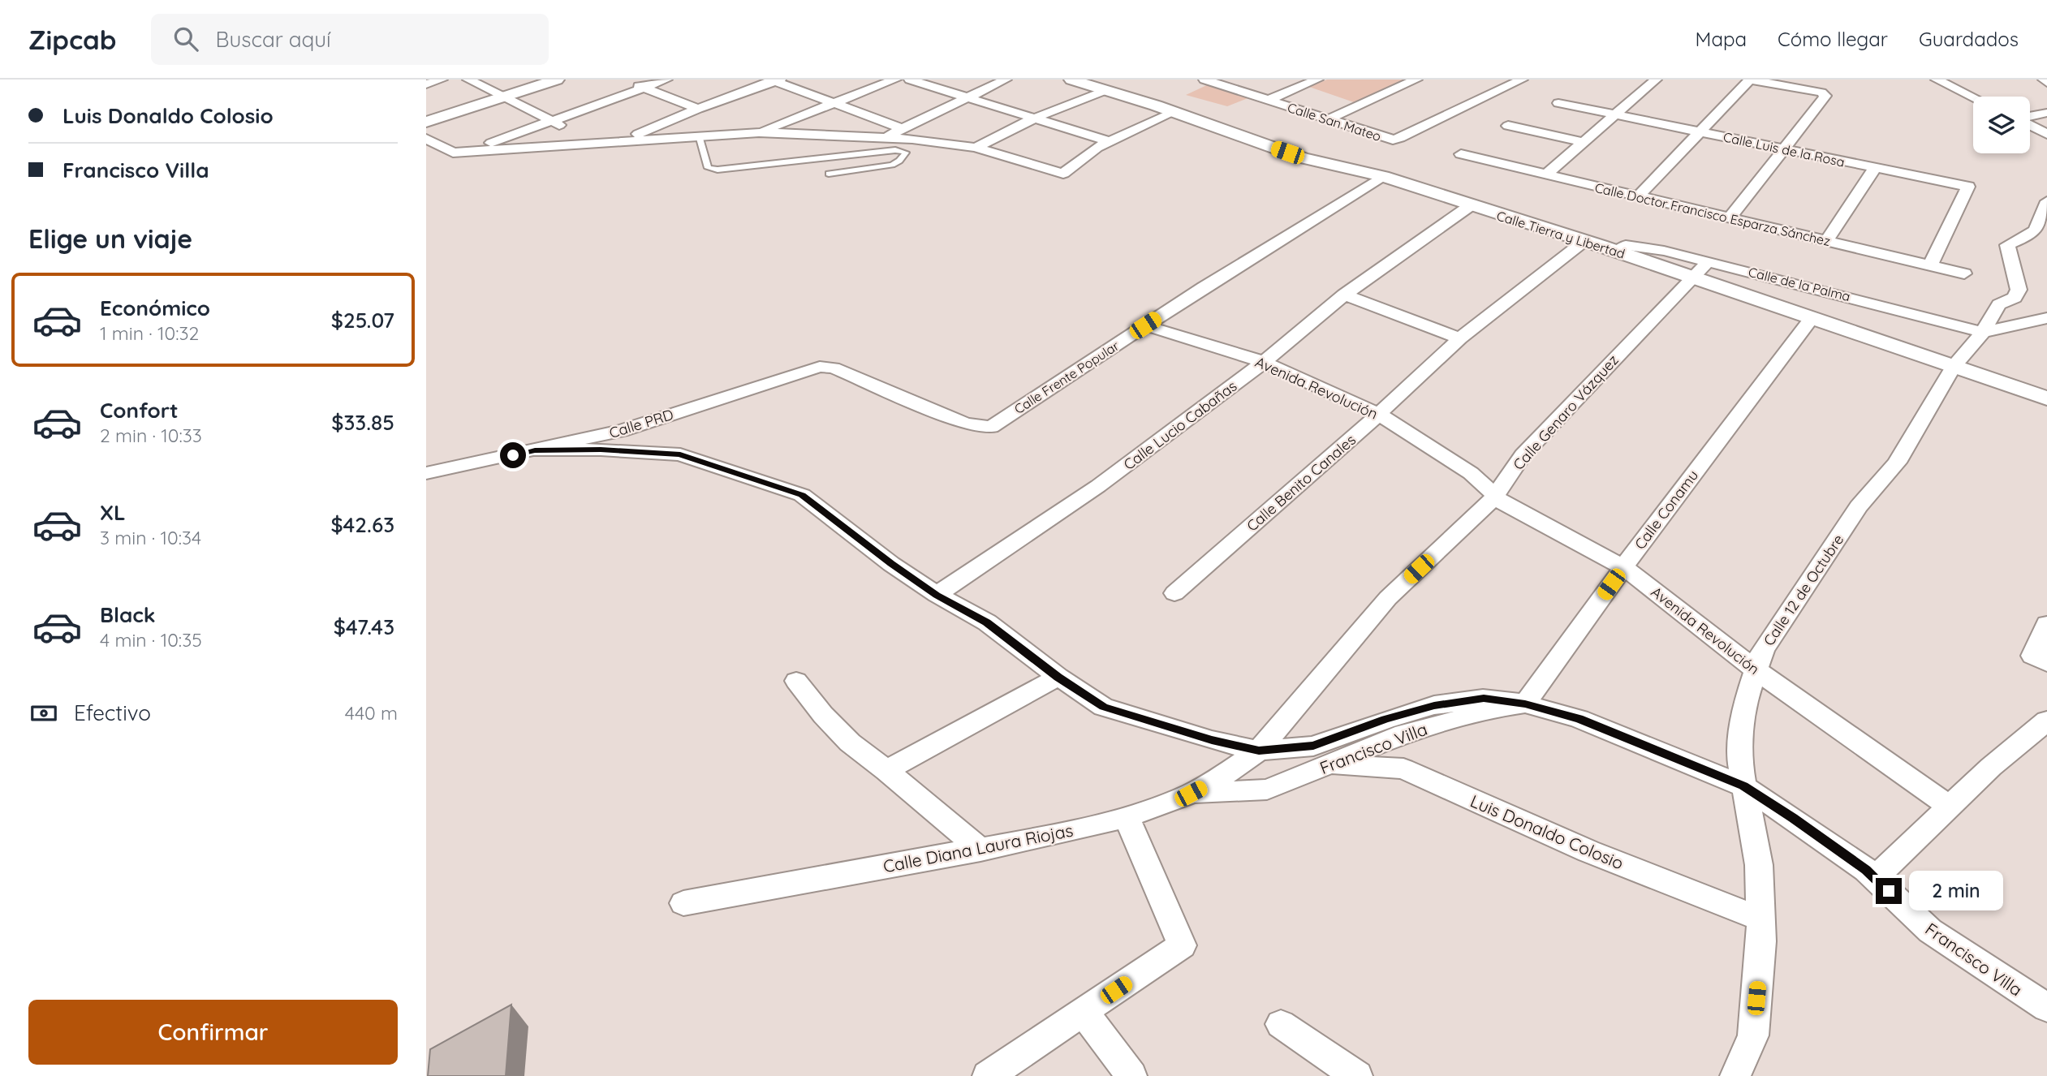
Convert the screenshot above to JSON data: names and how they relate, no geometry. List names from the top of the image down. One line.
{"streets":{"street":["Calle San Mateo","Calle Luis de la Rosa","Calle Doctor Francisco Esparza Sánchez","Calle Tierra y Libertad","Calle de la Palma","Calle Frente Popular","Avenida Revolución","Calle Genaro Vázquez","Calle PRD","Calle Lucio Cabañas","Calle Benito Canales","Calle Conamu","Calle 12 de Octubre","Francisco Villa","Luis Donaldo Colosio","Calle Diana Laura Riojas"]},"crossings":[["Calle Luis de la Rosa","Calle Doctor Francisco Esparza Sánchez"],["Calle Tierra y Libertad","Calle de la Palma"],["Calle Tierra y Libertad","Calle Frente Popular"],["Calle Tierra y Libertad","Calle Genaro Vázquez"],["Calle Tierra y Libertad","Calle Lucio Cabañas"],["Calle Tierra y Libertad","Calle Benito Canales"],["Calle Tierra y Libertad","Calle Conamu"],["Calle Tierra y Libertad","Calle 12 de Octubre"],["Calle de la Palma","Calle 12 de Octubre"],["Calle Frente Popular","Avenida Revolución"],["Calle Frente Popular","Calle PRD"],["Avenida Revolución","Calle Genaro Vázquez"],["Avenida Revolución","Calle Lucio Cabañas"],["Avenida Revolución","Calle Benito Canales"],["Avenida Revolución","Calle Conamu"],["Avenida Revolución","Calle 12 de Octubre"],["Calle Genaro Vázquez","Calle Diana Laura Riojas"],["Calle Conamu","Francisco Villa"],["Calle 12 de Octubre","Francisco Villa"],["Calle 12 de Octubre","Luis Donaldo Colosio"],["Francisco Villa","Luis Donaldo Colosio"],["Francisco Villa","Calle Diana Laura Riojas"]],"page":{"header":"Zipcab","search":"Buscar aquí","nav":["Mapa","Cómo llegar","Guardados"],"banner":["Luis Donaldo Colosio","Francisco Villa"],"heading":"Elige un viaje","list":[{"name":"Económico","note":"1 min · 10:32","value":"$25.07"},{"name":"Confort","note":"2 min · 10:33","value":"$33.85"},{"name":"XL","note":"3 min · 10:34","value":"$42.63"},{"name":"Black","note":"4 min · 10:35","value":"$47.43"}],"pay":["Efectivo","440 m"],"bubble":"2 min","buttons":"Confirmar"}}
